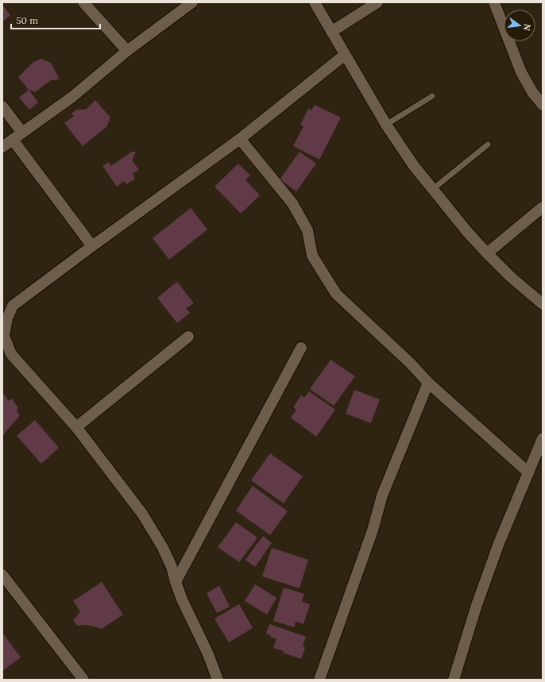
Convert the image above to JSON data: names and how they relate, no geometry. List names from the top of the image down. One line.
{"scale_bar":"50 m","north":"right"}
